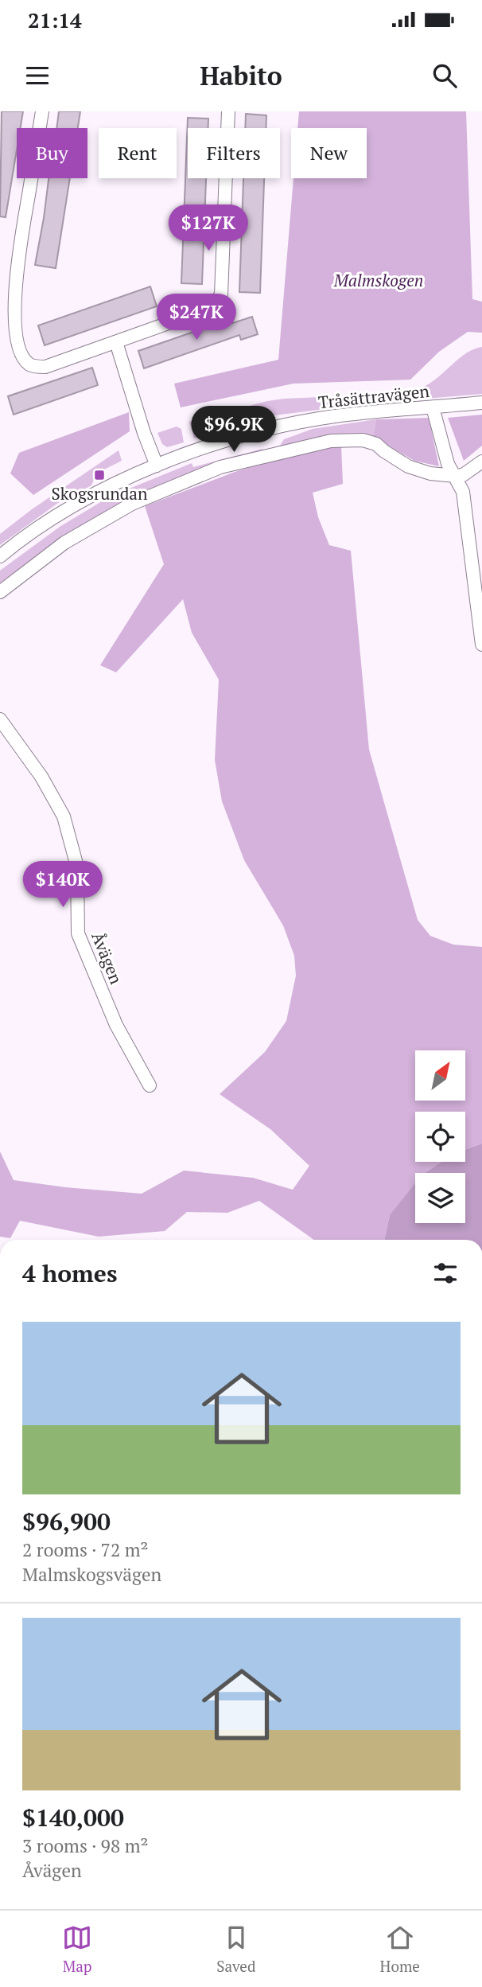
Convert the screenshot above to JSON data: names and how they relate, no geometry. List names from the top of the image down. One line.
{"streets":{"street":["Tråsättravägen","Åvägen"]},"parks":["Malmskogen"],"places":{"transit":["Skogsrundan"]},"north":"top right","page":{"status":"21:14","header":"Habito","chip":["Buy","Rent","Filters","New"],"price":["$127K","$247K","$96.9K","$140K"],"heading":"4 homes","list":[{"name":"$96,900","note":"2 rooms · 72 m² · Malmskogsvägen"},{"name":"$140,000","note":"3 rooms · 98 m² · Åvägen"}],"tabs":["Map","Saved","Home"]}}
